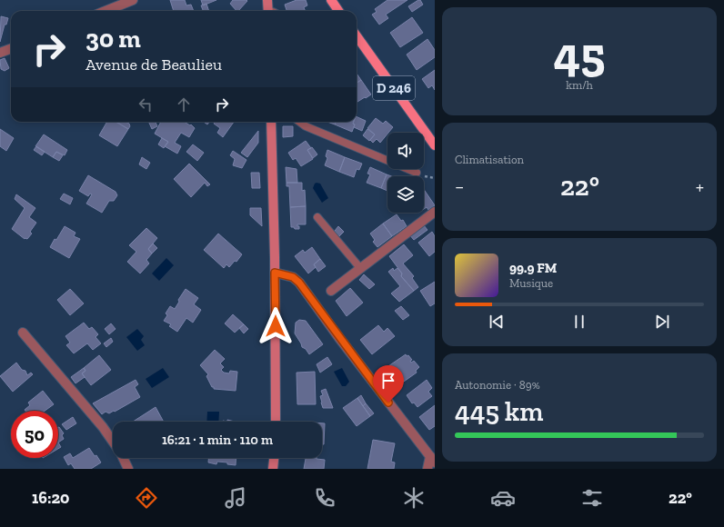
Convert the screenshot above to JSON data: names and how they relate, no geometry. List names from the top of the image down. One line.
{"streets":{"main road":["D 246"]},"page":{"tile":[["45","km/h"],"Climatisation",["Autonomie · 89%","445 km"]],"turn":["30 m","Avenue de Beaulieu"],"heat":["−","22°","+"],"song":["99.9 FM","Musique"],"limit":"50","trip":"16:21 · 1 min · 110 m","tabs":["16:20","22°"]}}
